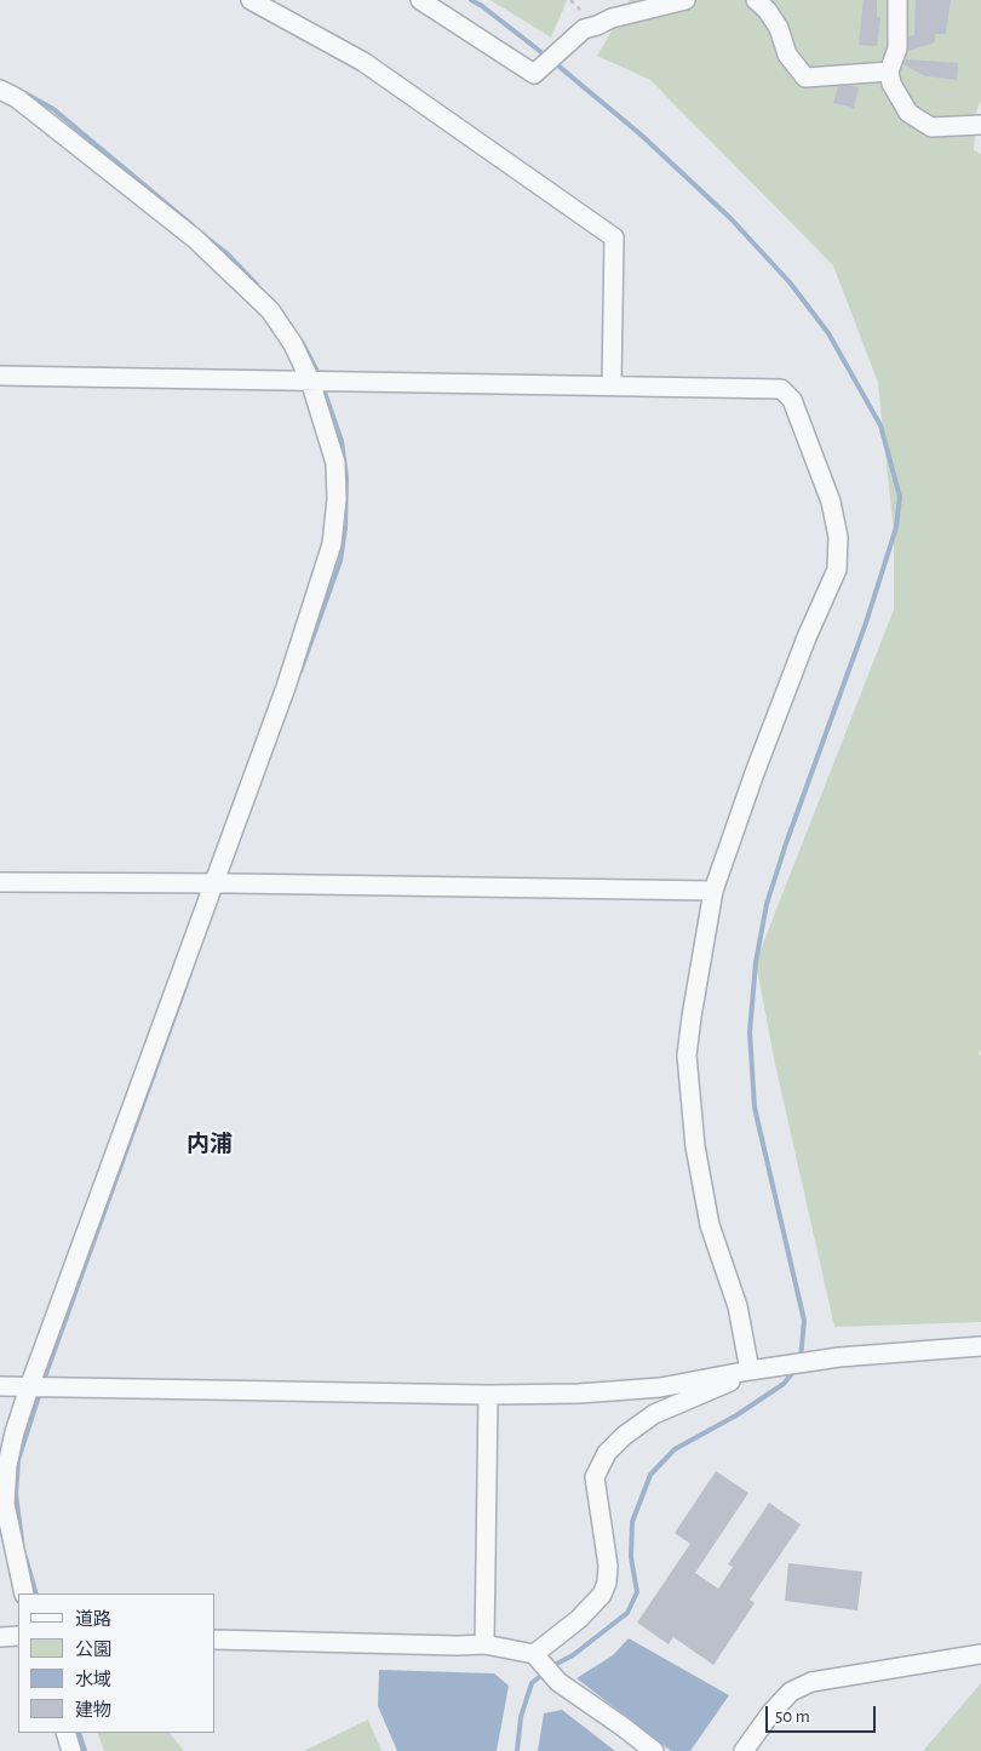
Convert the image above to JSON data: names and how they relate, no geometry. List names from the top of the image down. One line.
{"districts":["内浦"],"legend":["道路","公園","水域","建物"],"scale_bar":"50 m"}
